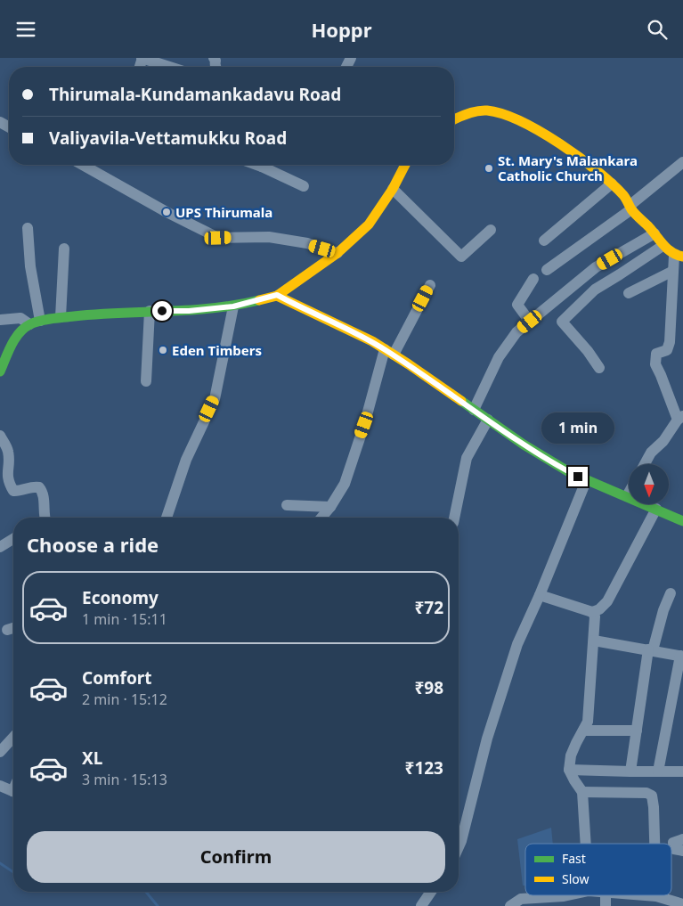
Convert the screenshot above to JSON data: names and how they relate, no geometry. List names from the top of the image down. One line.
{"places":["St. Mary's Malankara Catholic Church","UPS Thirumala","Eden Timbers"],"legend":["Fast","Slow"],"north":"bottom","page":{"header":"Hoppr","banner":["Thirumala-Kundamankadavu Road","Valiyavila-Vettamukku Road"],"bubble":"1 min","heading":"Choose a ride","list":[{"name":"Economy","note":"1 min · 15:11","value":"₹72"},{"name":"Comfort","note":"2 min · 15:12","value":"₹98"},{"name":"XL","note":"3 min · 15:13","value":"₹123"}],"buttons":"Confirm"}}
